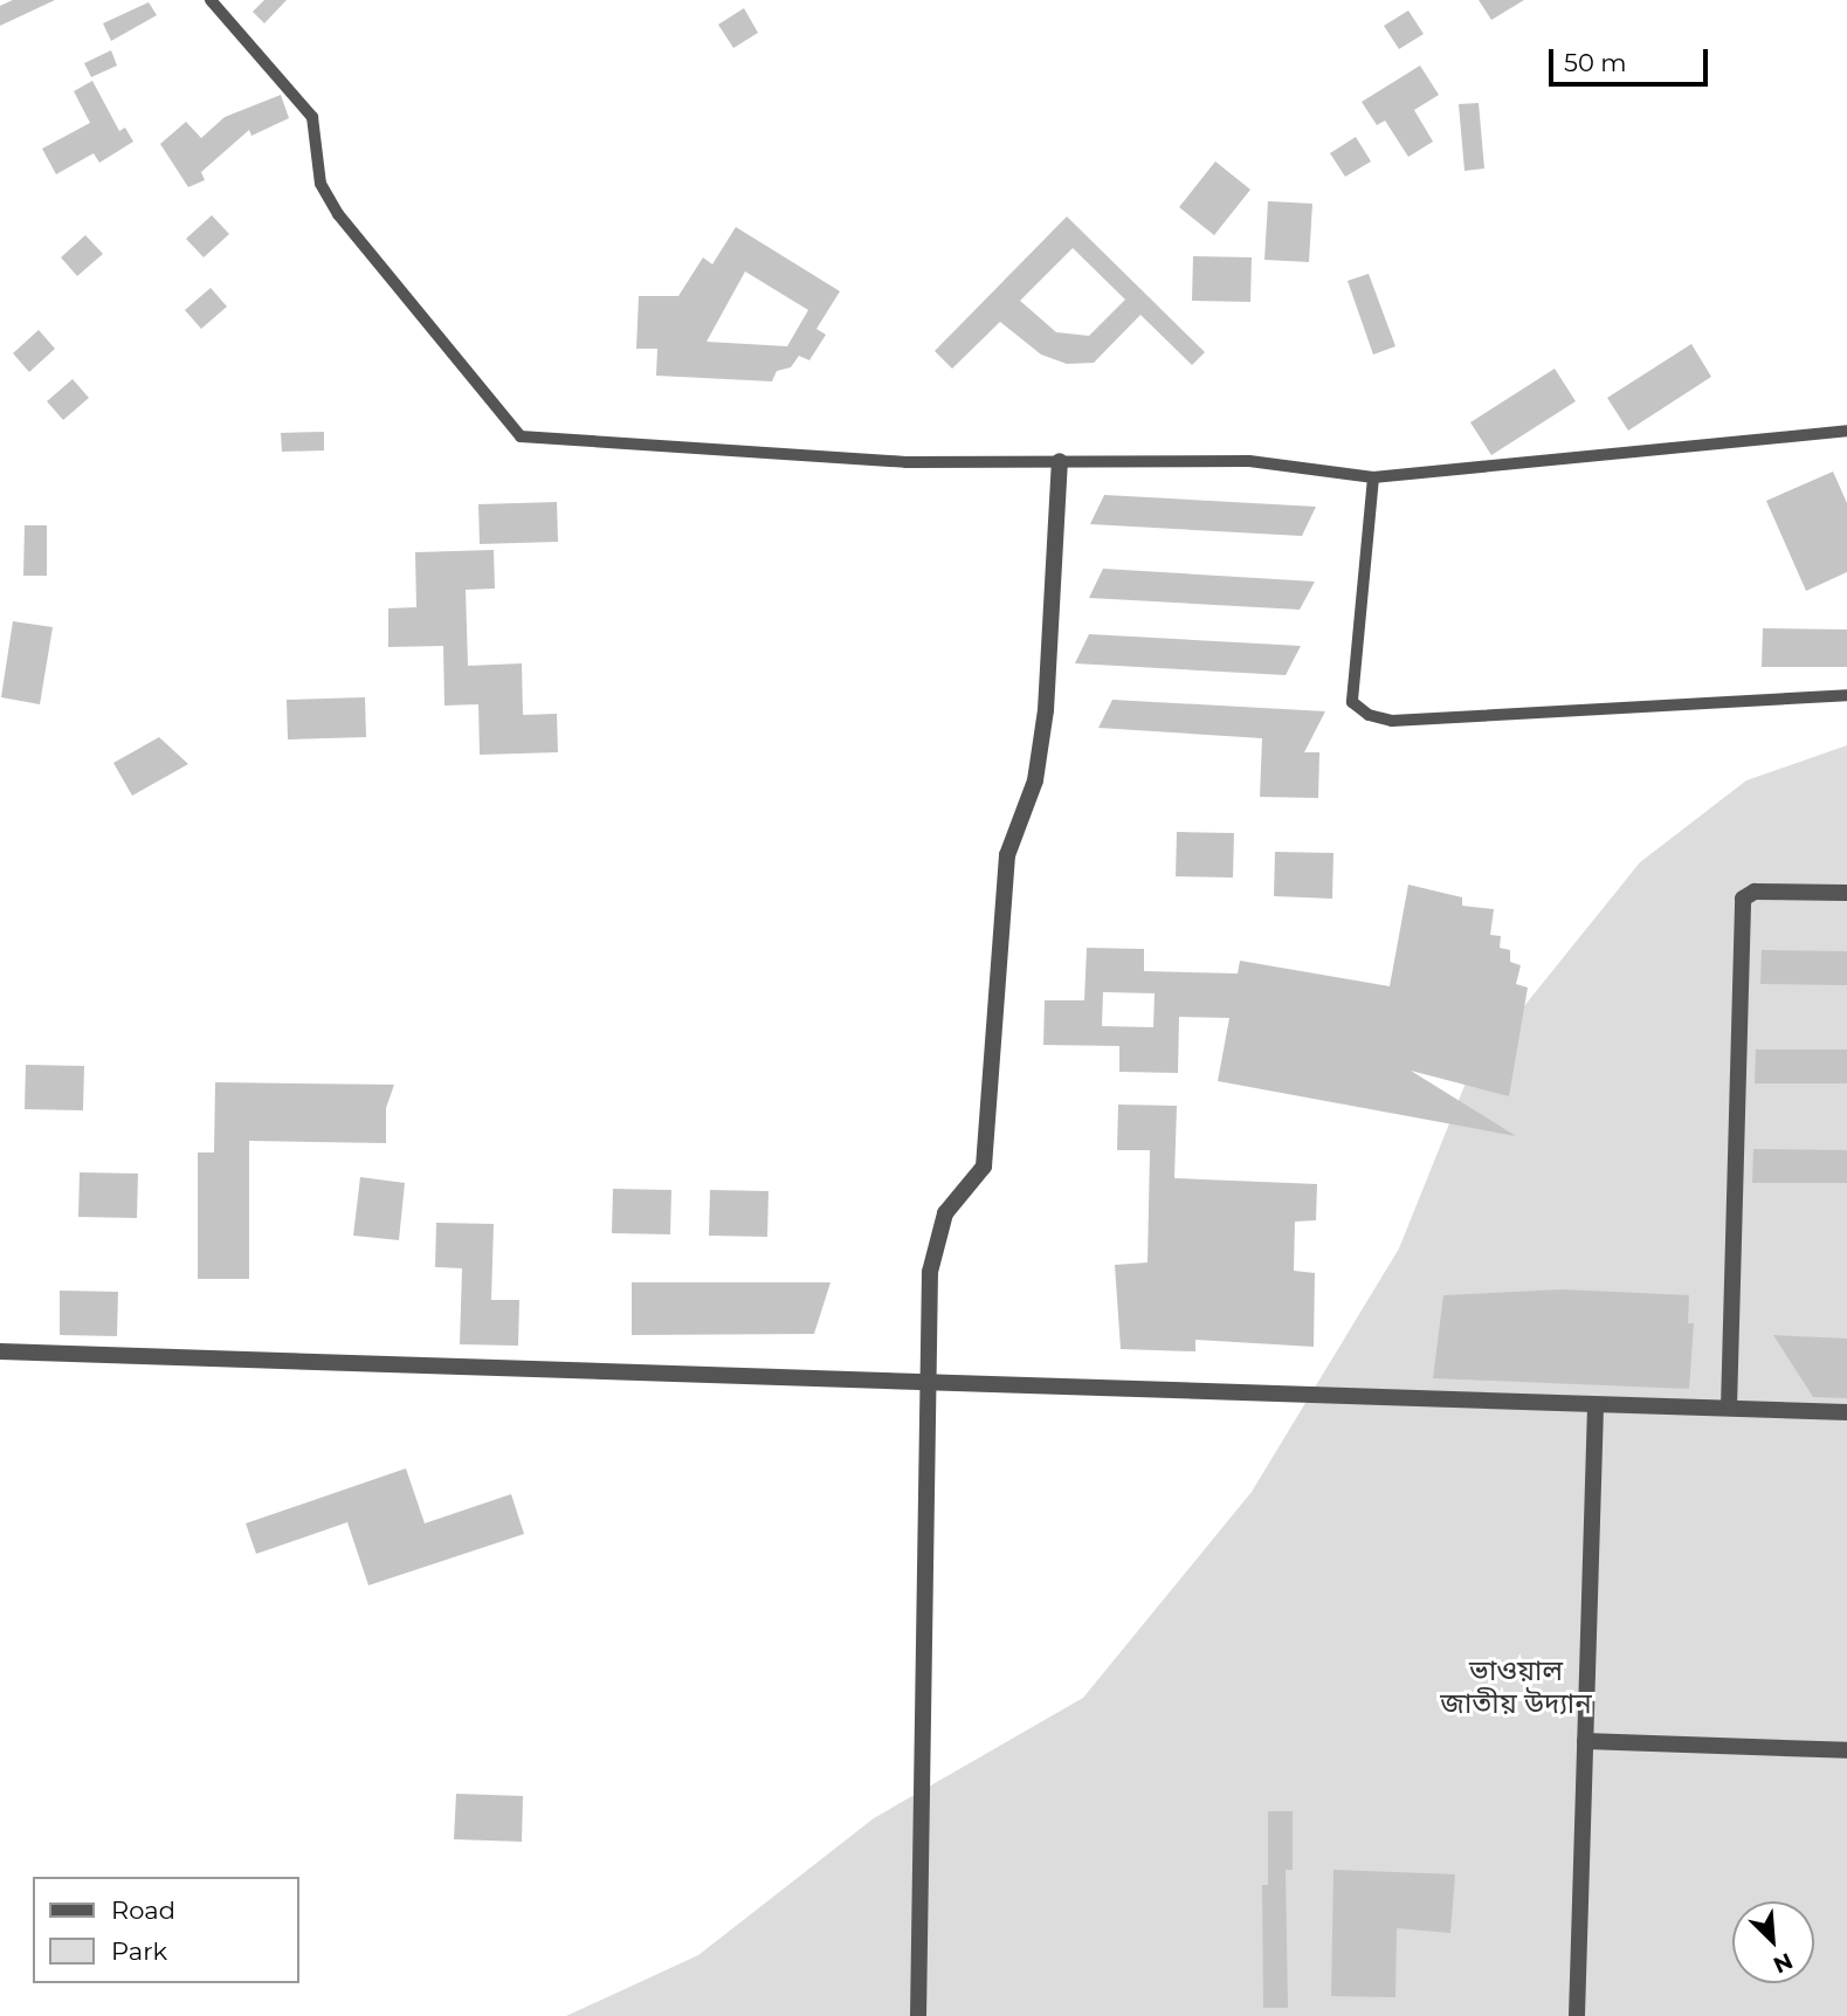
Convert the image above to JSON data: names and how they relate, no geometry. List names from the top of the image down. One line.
{"parks":["ভাওয়াল জাতীয় উদ্যান"],"legend":["Road","Park"],"scale_bar":"50 m","north":"bottom right"}
